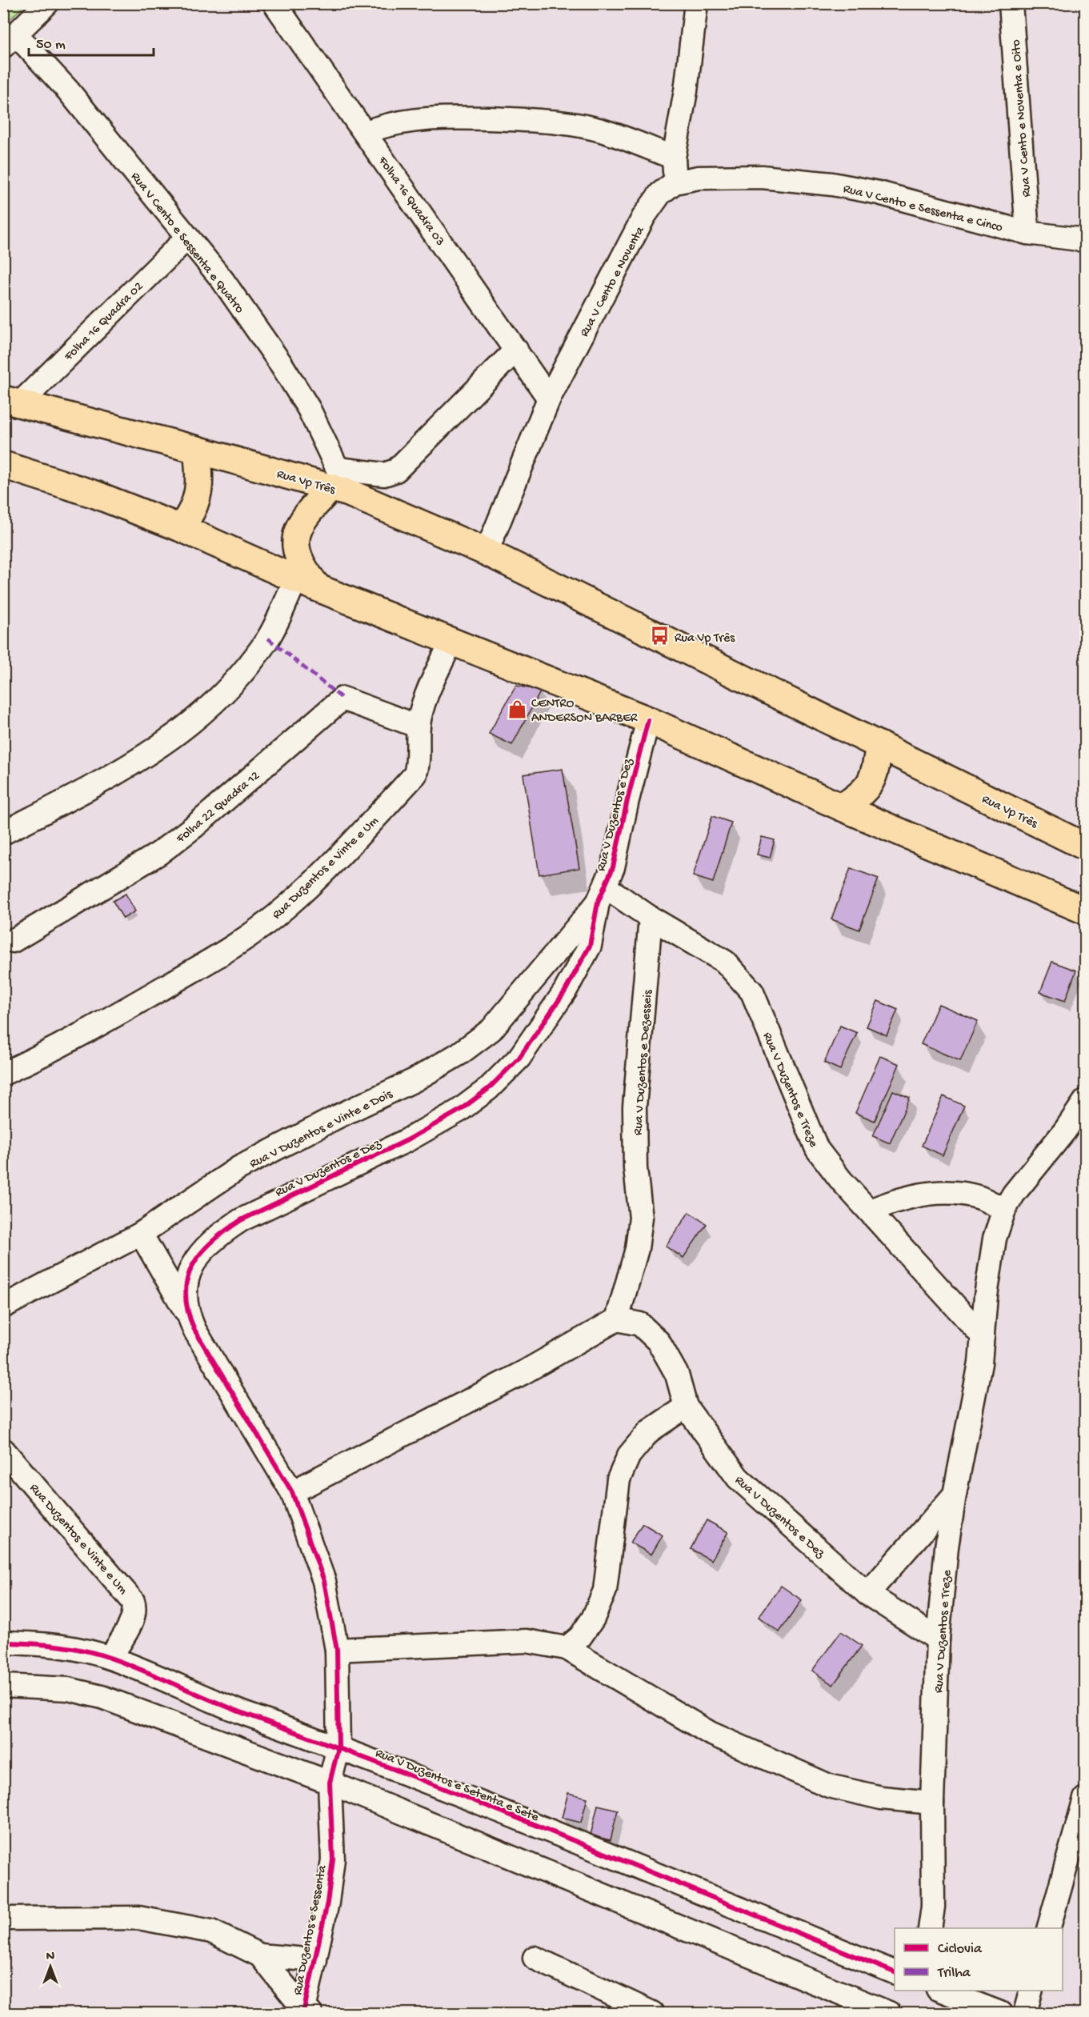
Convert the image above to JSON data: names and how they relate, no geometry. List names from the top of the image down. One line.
{"streets":{"main road":["Rua Vp Três"],"street":["Rua V Cento e Noventa e Oito","Folha 16 Quadra 03","Rua V Cento e Sessenta e Cinco","Rua V Cento e Sessenta e Quatro","Rua V Cento e Noventa","Folha 16 Quadra 02","Folha 22 Quadra 12","Rua V Duzentos e Dez","Rua Duzentos e Vinte e Um","Rua V Duzentos e Dezesseis","Rua V Duzentos e Treze","Rua V Duzentos e Vinte e Dois","Rua V Duzentos e Setenta e Sete","Rua Duzentos e Sessenta"]},"crossings":[["Rua V Cento e Noventa e Oito","Rua V Cento e Sessenta e Cinco"],["Folha 16 Quadra 03","Rua V Cento e Noventa"],["Rua V Cento e Sessenta e Cinco","Rua V Cento e Noventa"],["Rua V Cento e Sessenta e Quatro","Folha 16 Quadra 02"],["Rua V Cento e Sessenta e Quatro","Rua Vp Três"],["Rua V Cento e Noventa","Rua Vp Três"],["Folha 16 Quadra 02","Rua Vp Três"],["Folha 22 Quadra 12","Rua Duzentos e Vinte e Um"],["Rua V Duzentos e Dez","Rua V Duzentos e Dezesseis"],["Rua V Duzentos e Dez","Rua V Duzentos e Treze"],["Rua V Duzentos e Dez","Rua V Duzentos e Vinte e Dois"],["Rua V Duzentos e Dez","Rua Duzentos e Sessenta"],["Rua Duzentos e Vinte e Um","Rua V Duzentos e Setenta e Sete"],["Rua V Duzentos e Dezesseis","Rua V Duzentos e Treze"],["Rua V Duzentos e Treze","Rua V Duzentos e Vinte e Dois"],["Rua V Duzentos e Setenta e Sete","Rua Duzentos e Sessenta"]],"places":{"bus stop":["Rua Vp Três"],"shop":["CENTRO ANDERSON BARBER"]},"legend":["Ciclovia","Trilha"],"scale_bar":"50 m","north":"top"}
